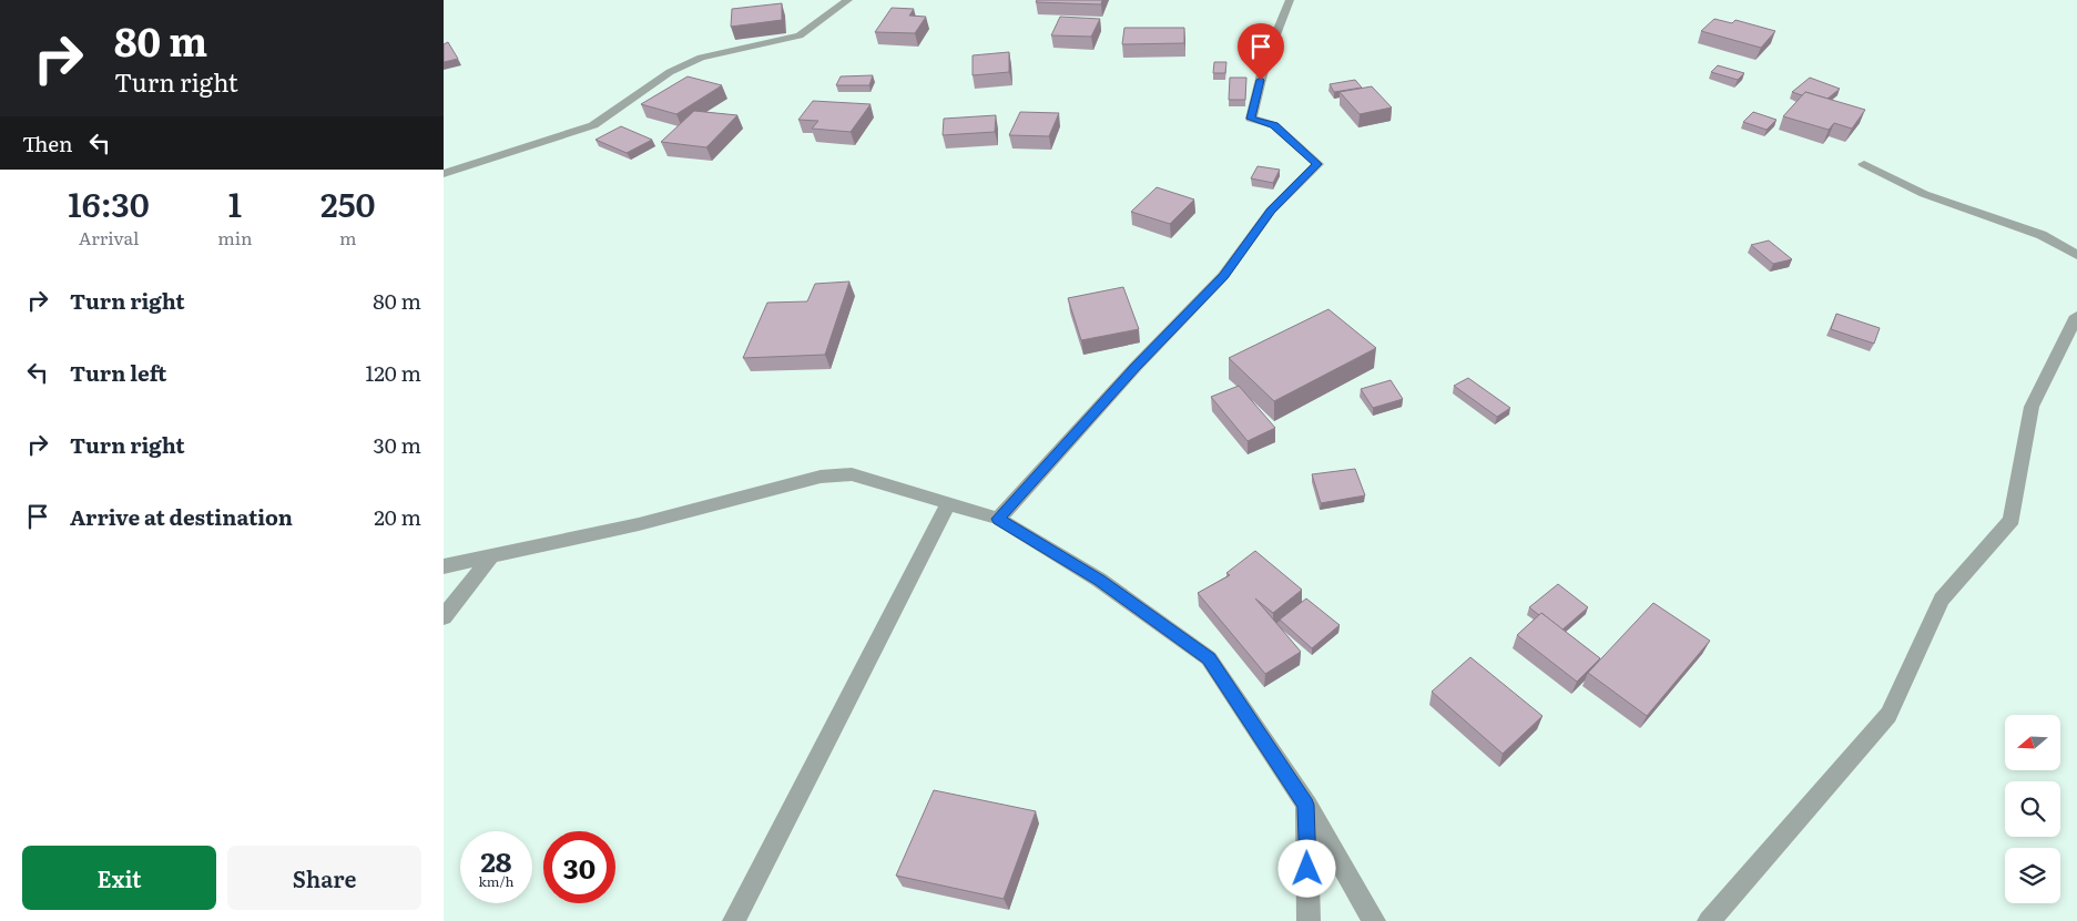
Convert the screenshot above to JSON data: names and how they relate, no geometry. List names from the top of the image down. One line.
{"north":"left","page":{"turn":["80 m","Turn right"],"then":"Then","eta":["16:30","Arrival","1","min","250","m"],"list":[{"name":"Turn right","value":"80 m"},{"name":"Turn left","value":"120 m"},{"name":"Turn right","value":"30 m"},{"name":"Arrive at destination","value":"20 m"}],"speed":"28 km/h","limit":"30","buttons":["Exit","Share"]}}
